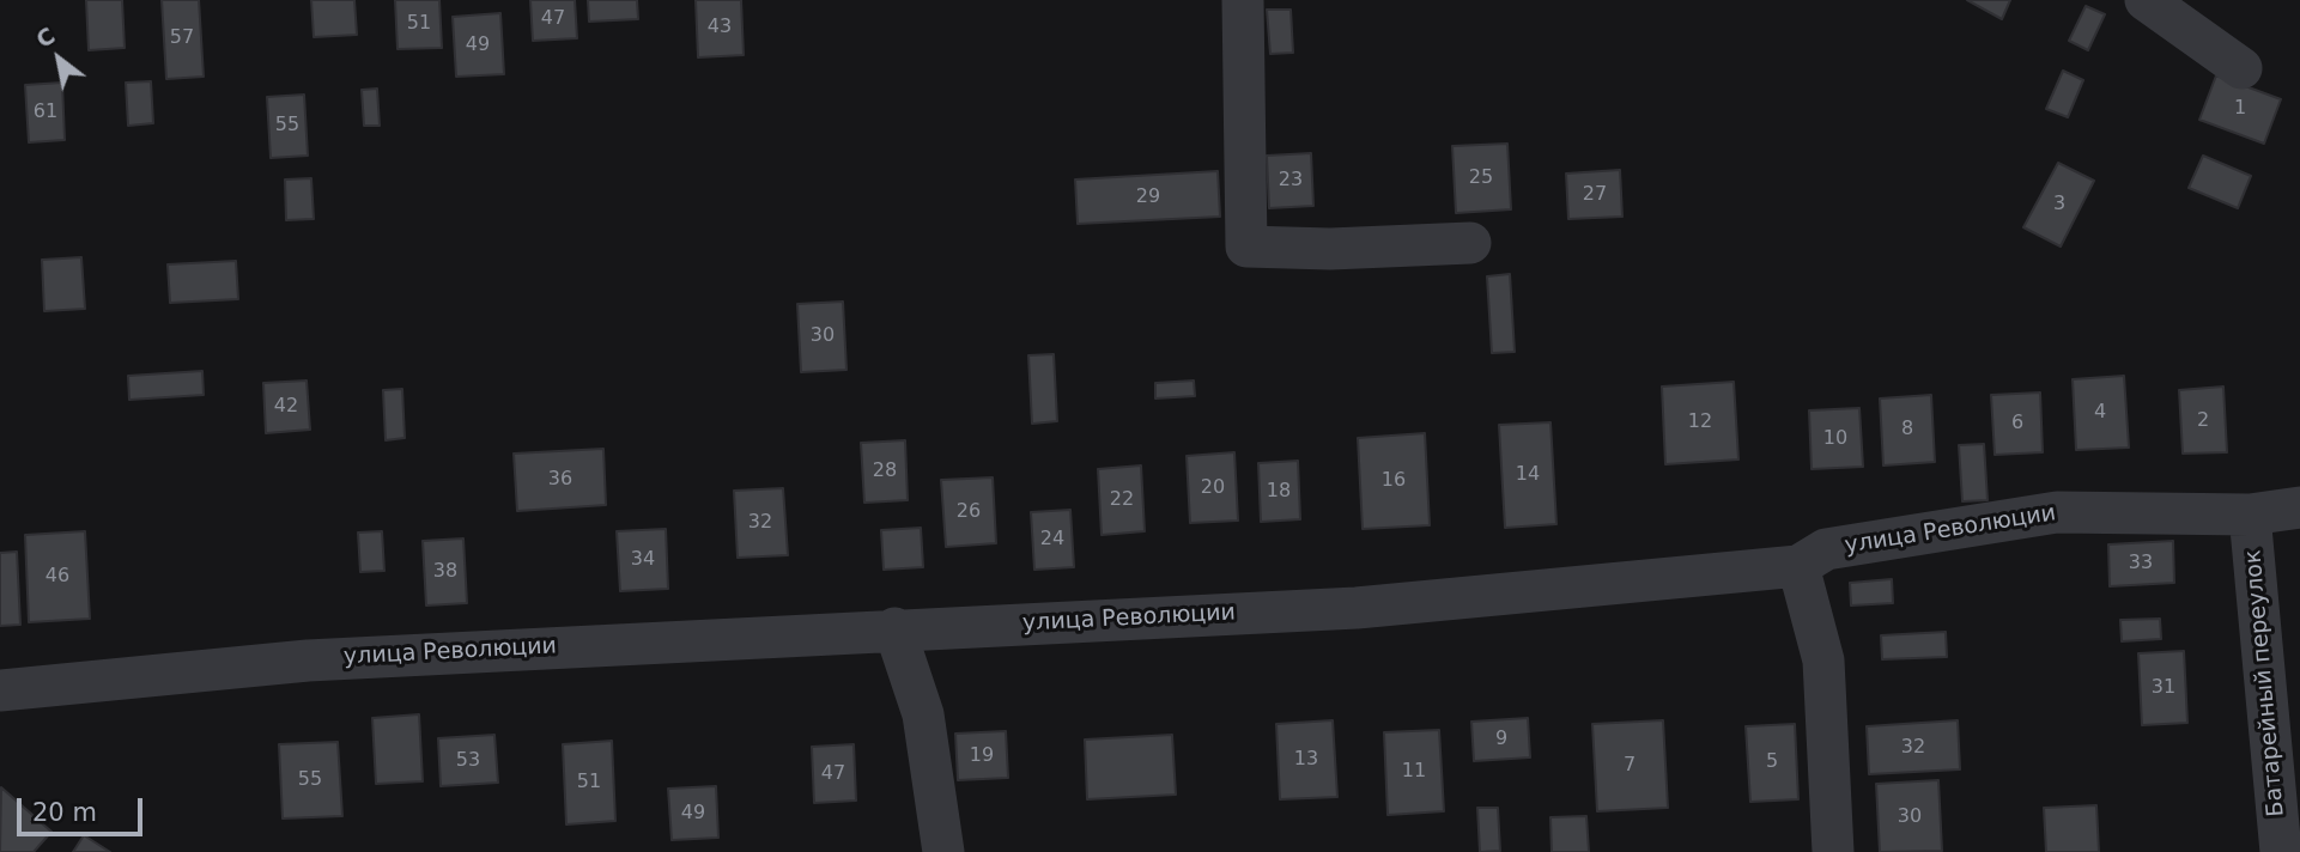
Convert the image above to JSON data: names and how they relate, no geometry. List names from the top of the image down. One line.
{"streets":{"street":["улица Революции","Батарейный переулок"]},"crossings":[["улица Революции","Батарейный переулок"]],"house_numbers":["47","51","43","57","49","1","61","55","25","23","27","29","3","30","42","4","2","12","6","8","10","28","14","36","16","20","18","22","26","32","24","34","33","38","46","31","9","32","19","13","53","5","7","11","47","55","51","49","30"],"scale_bar":"20 m","north":"top left"}
